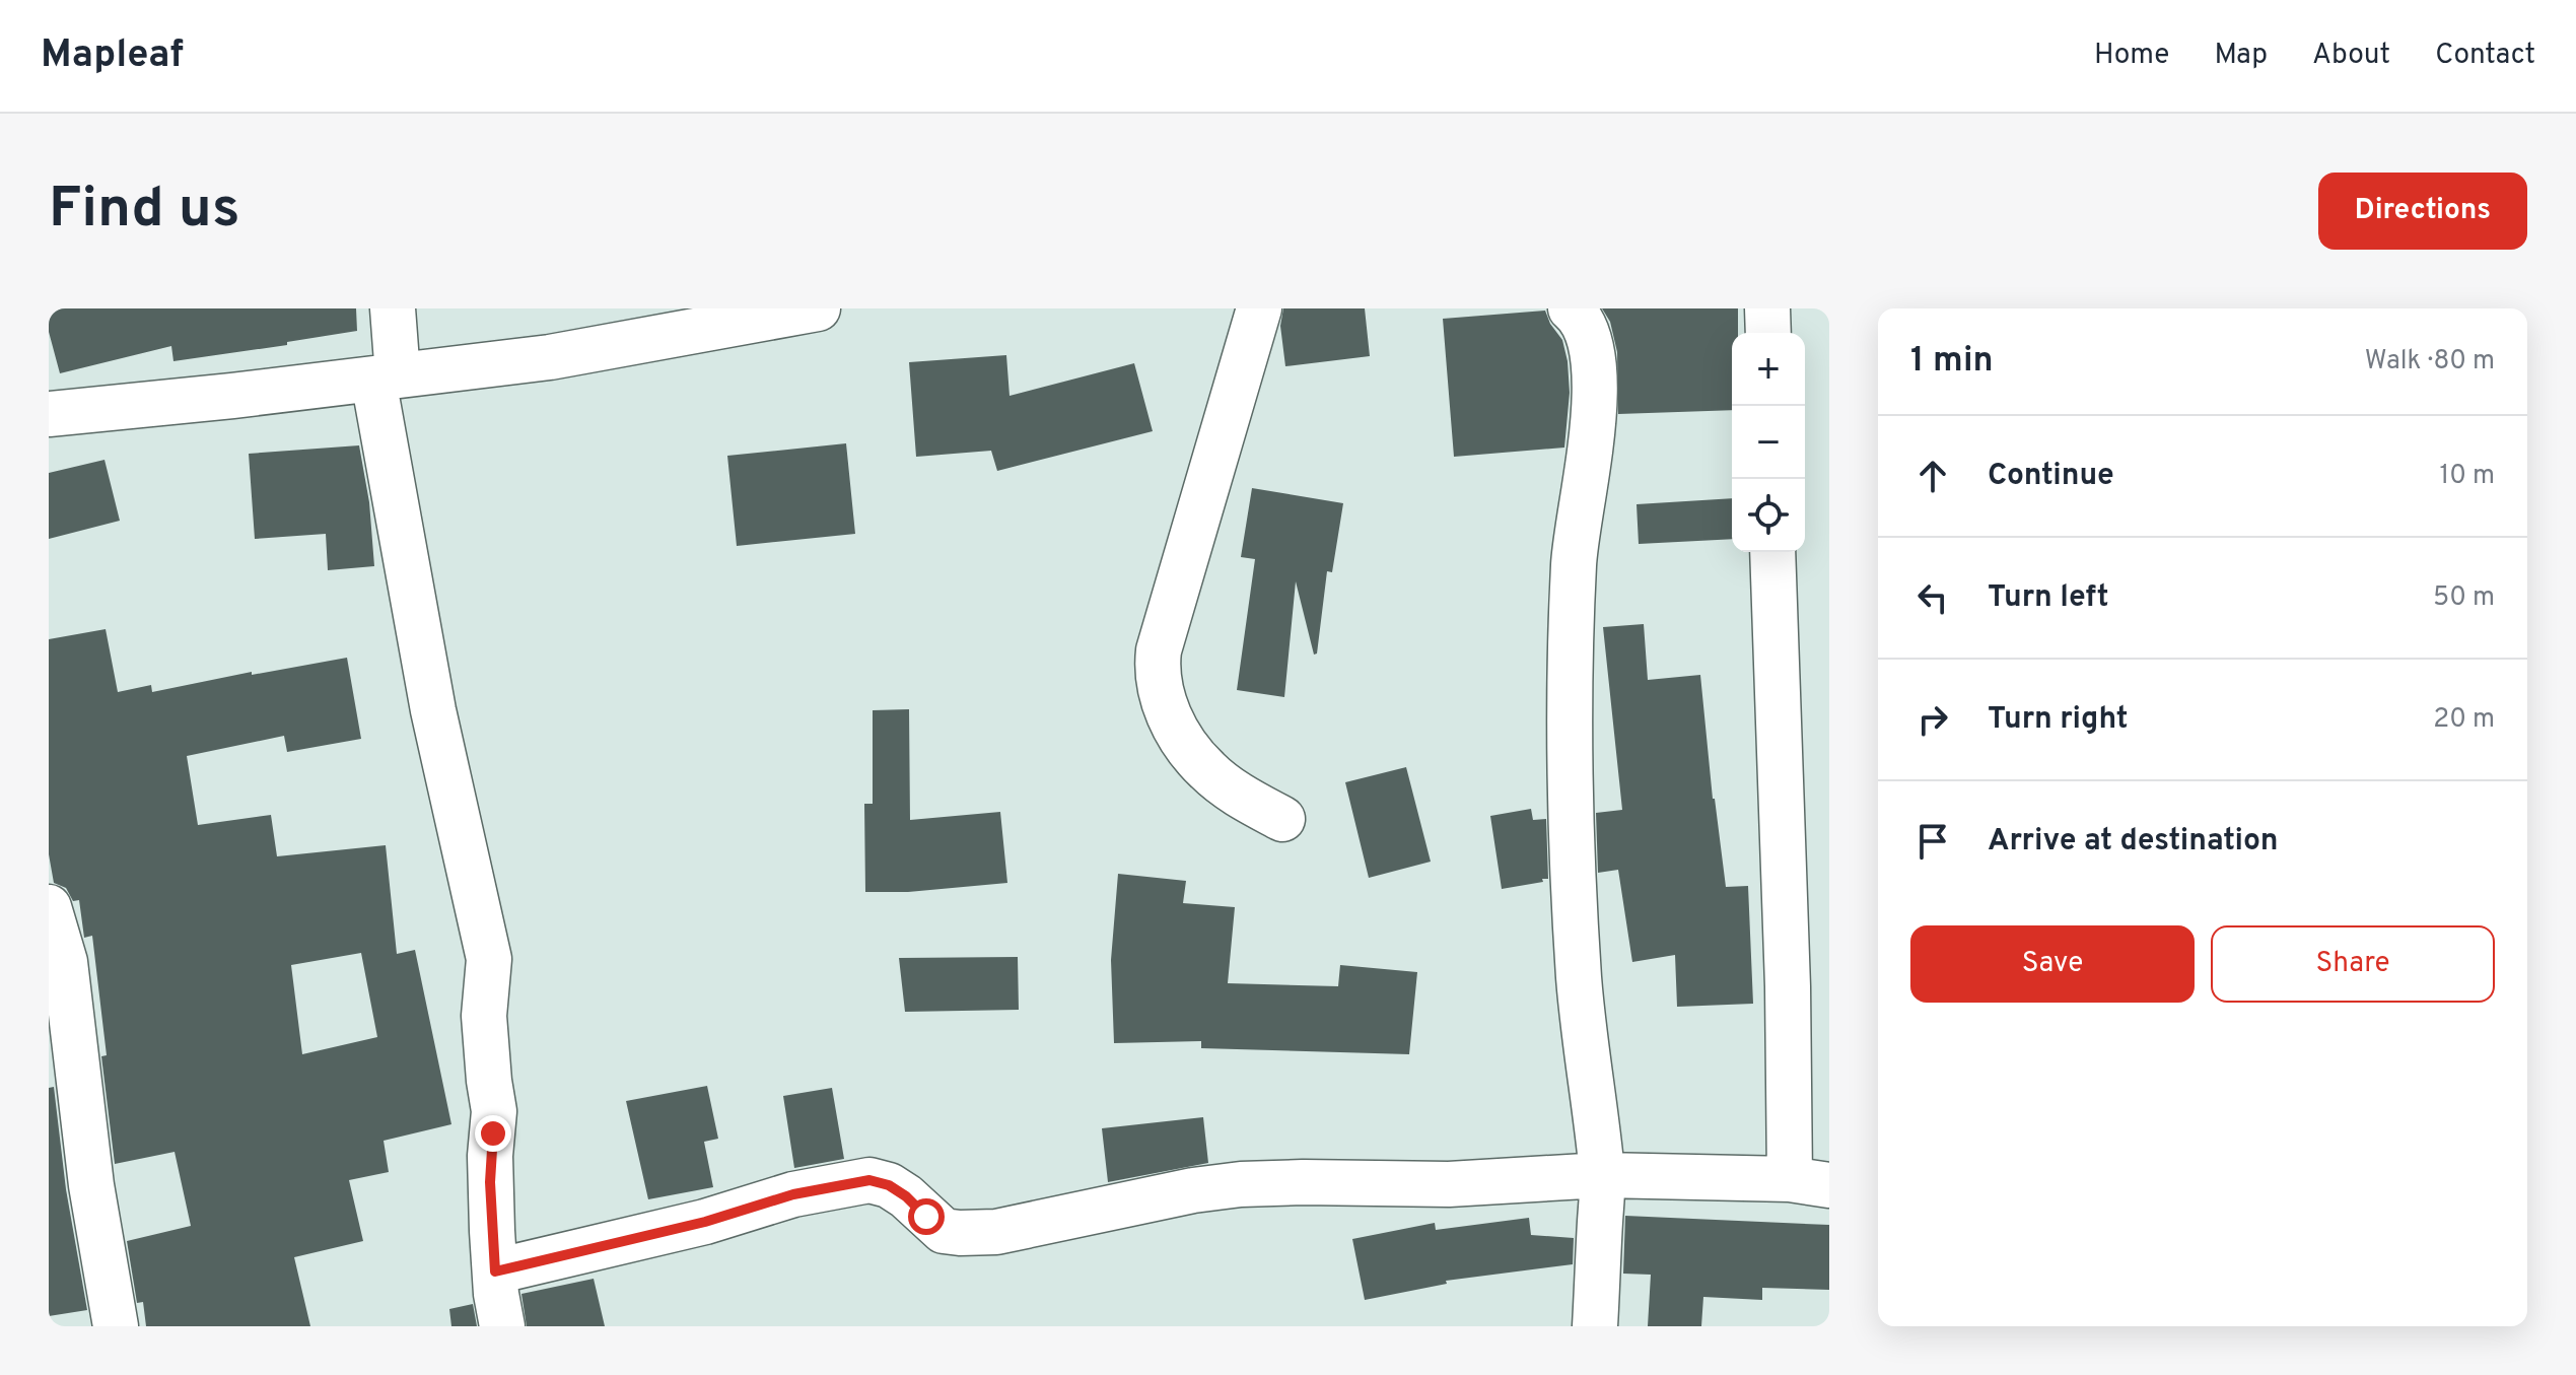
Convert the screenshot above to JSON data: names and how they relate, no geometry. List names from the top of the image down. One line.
{"page":{"header":"Mapleaf","nav":["Home","Map","About","Contact"],"buttons":["Directions",["Save","Share"]],"title":"Find us","heading":["1 min","Walk · 80 m"],"map_buttons":["+","−"],"list":[["Continue","10 m"],["Turn left","50 m"],["Turn right","20 m"],"Arrive at destination"]}}
